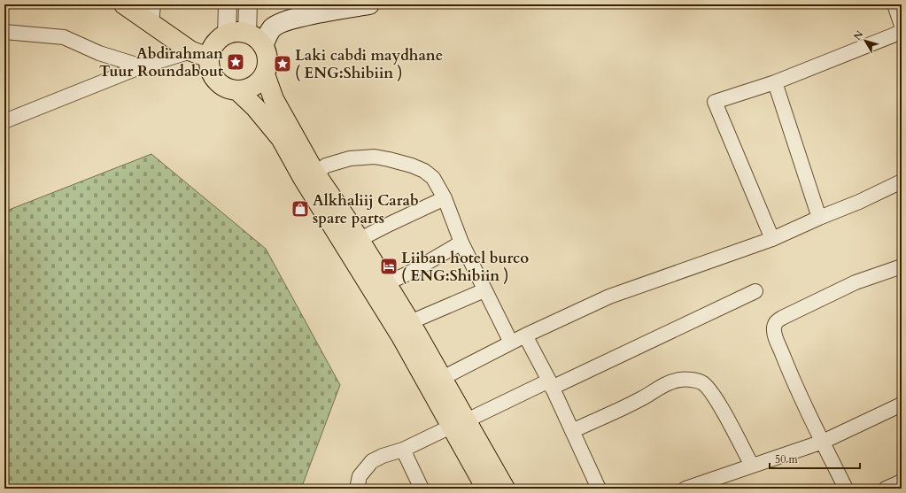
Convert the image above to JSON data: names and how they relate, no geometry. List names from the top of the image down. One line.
{"places":{"place":["Abdirahman Tuur Roundabout","Laki cabdi maydhane ( ENG:Shibiin )"],"shop":["Alkhaliij Carab spare parts"],"hotel":["Liiban hotel burco ( ENG:Shibiin )"]},"scale_bar":"50 m","north":"top left"}
